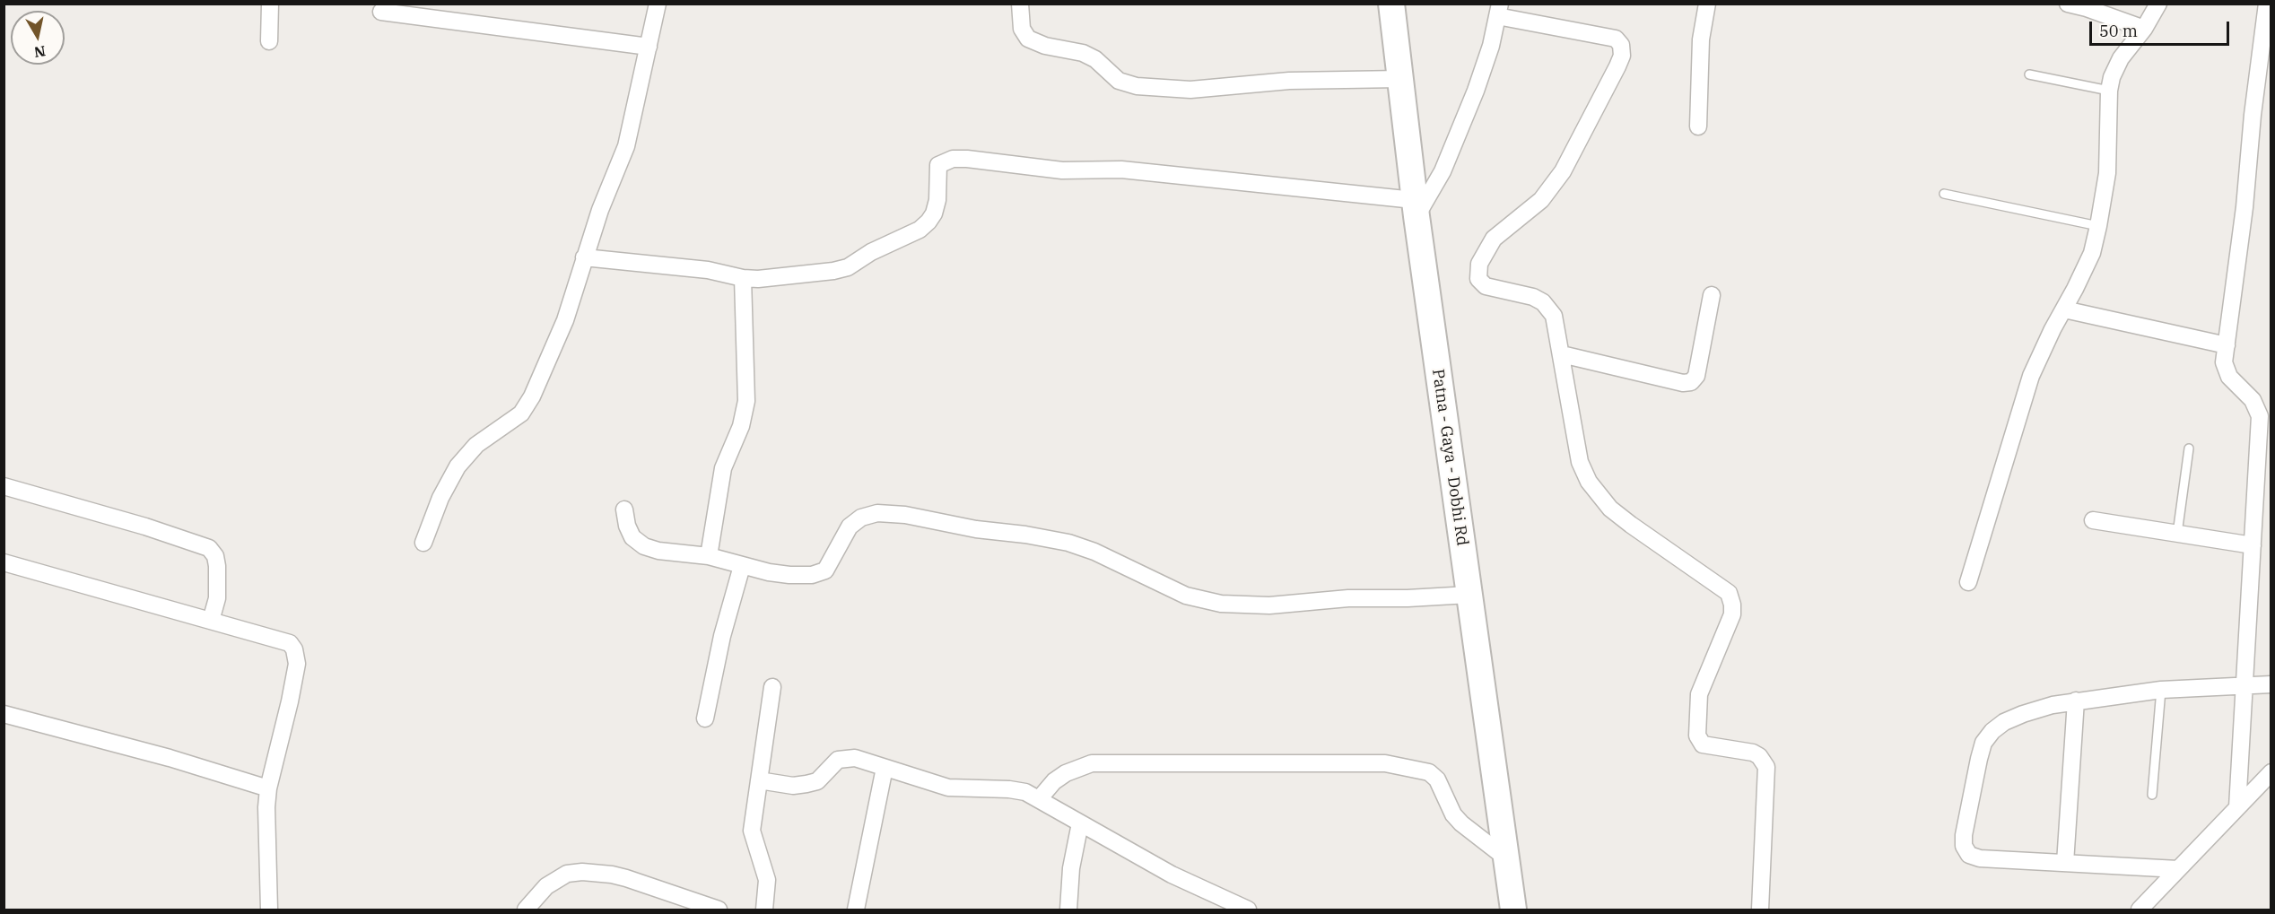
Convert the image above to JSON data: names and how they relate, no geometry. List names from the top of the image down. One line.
{"streets":{"main road":["Patna - Gaya - Dobhi Rd"]},"scale_bar":"50 m","north":"bottom"}
